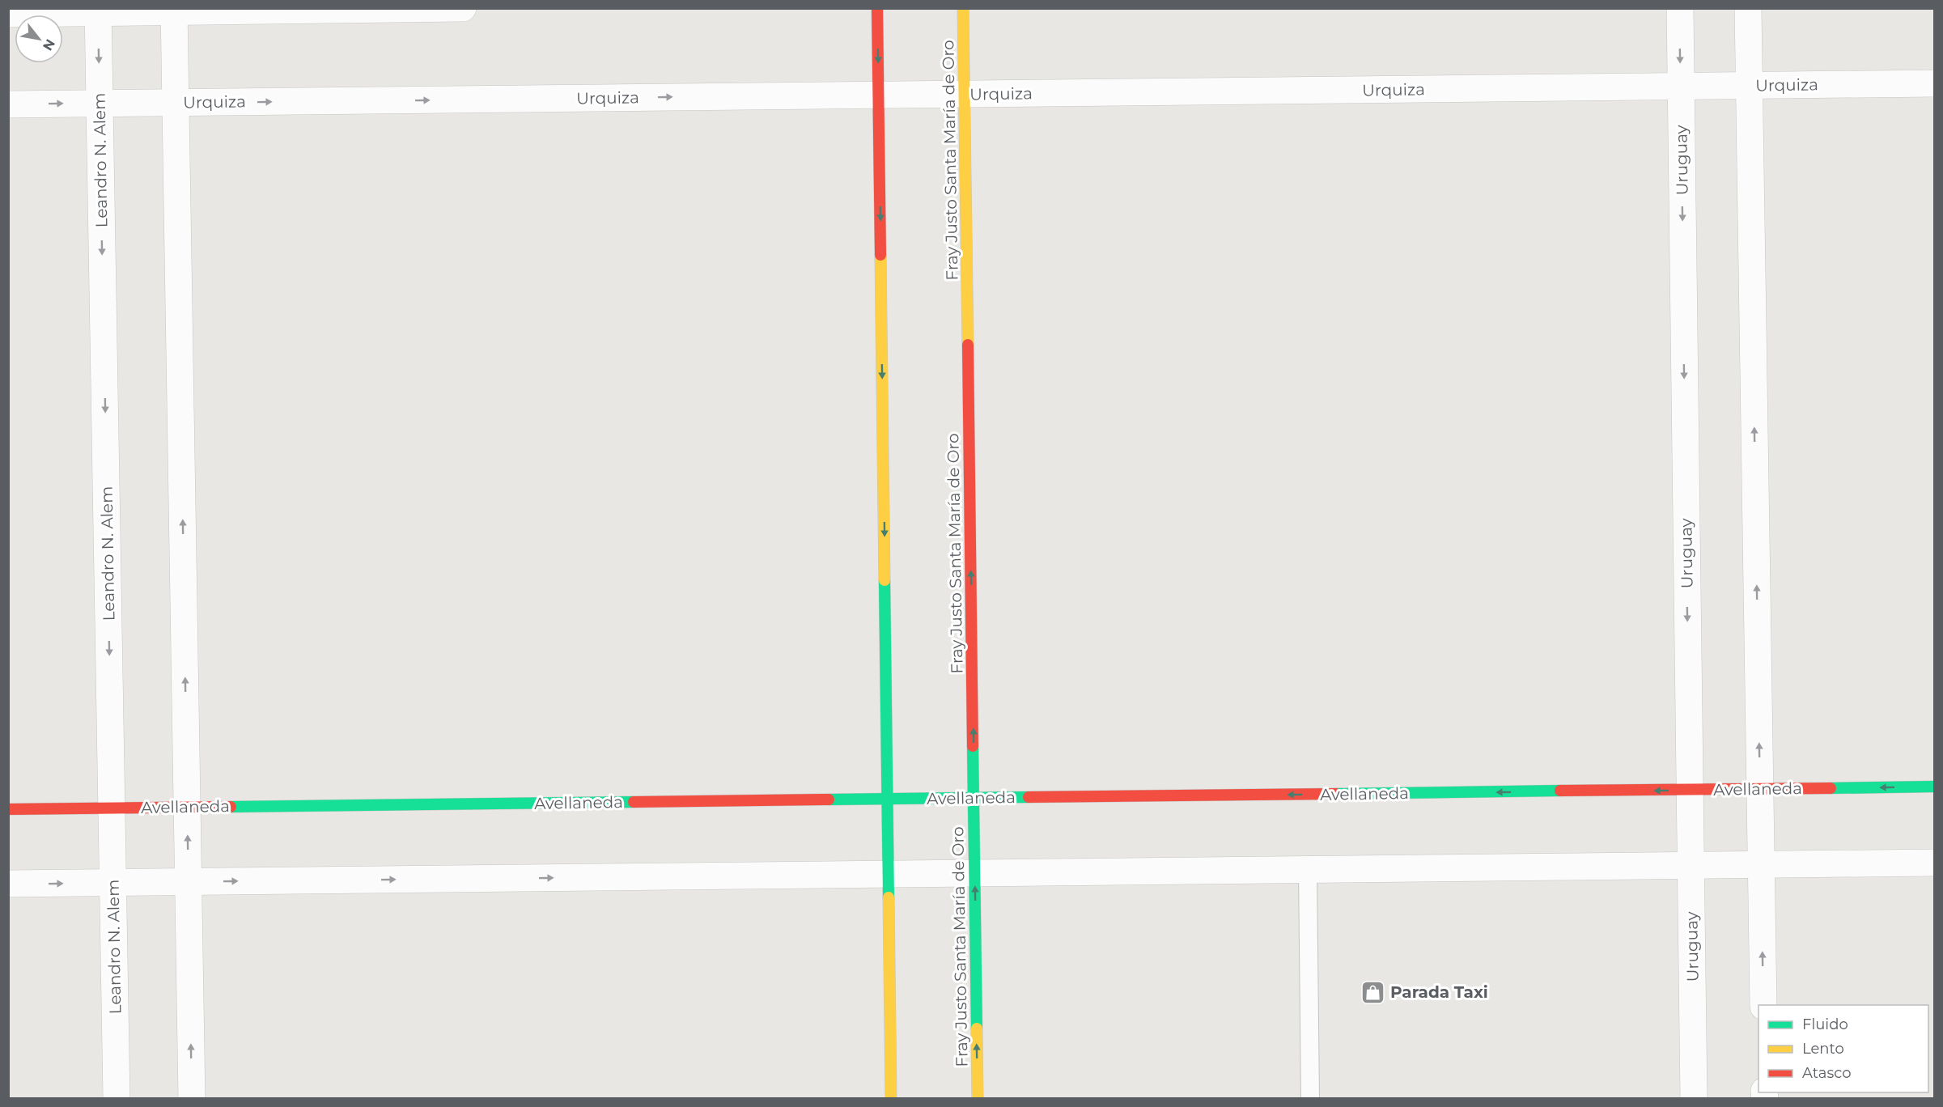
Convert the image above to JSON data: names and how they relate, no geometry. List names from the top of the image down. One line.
{"streets":{"main road":["Fray Justo Santa María de Oro","Avellaneda"],"street":["Urquiza","Leandro N. Alem","Uruguay"]},"crossings":[["Urquiza","Leandro N. Alem"],["Urquiza","Fray Justo Santa María de Oro"],["Urquiza","Uruguay"],["Leandro N. Alem","Avellaneda"],["Fray Justo Santa María de Oro","Avellaneda"],["Uruguay","Avellaneda"]],"one_way":["Avellaneda"],"places":{"shop":["Parada Taxi"]},"legend":["Fluido","Lento","Atasco"],"north":"bottom right"}
